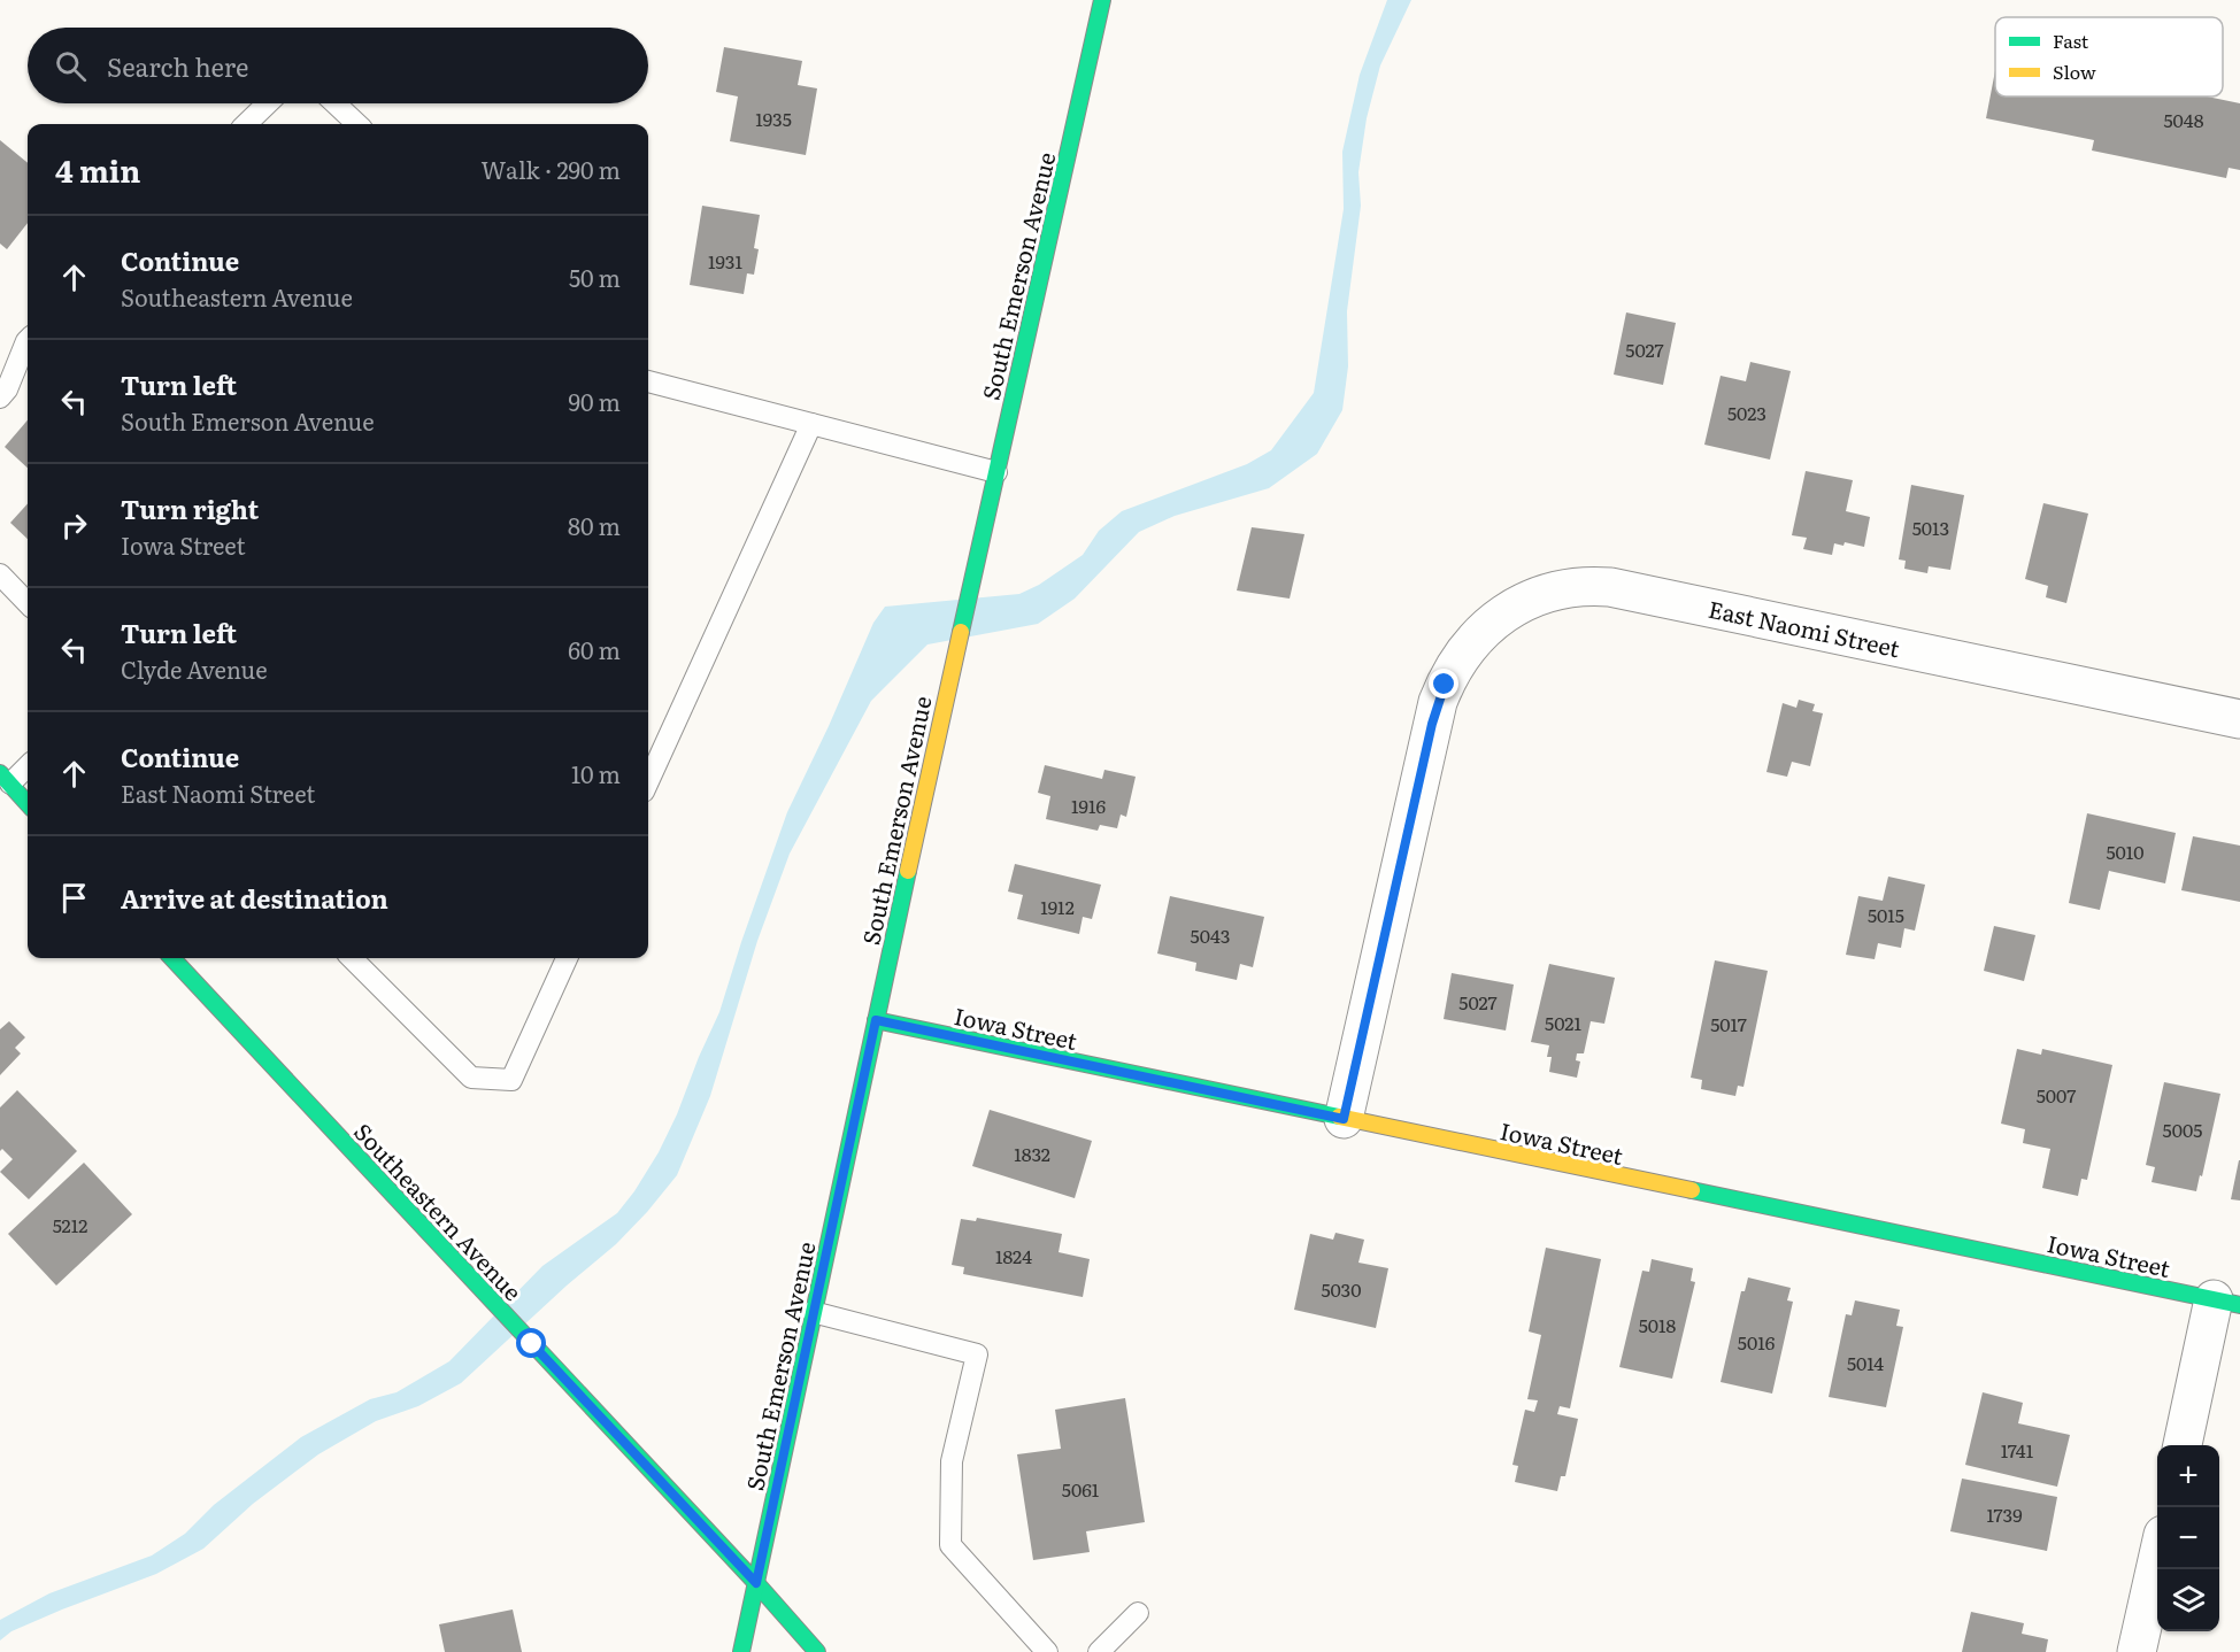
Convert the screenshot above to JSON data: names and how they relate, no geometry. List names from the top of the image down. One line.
{"streets":{"main road":["South Emerson Avenue","Iowa Street","Southeastern Avenue"],"street":["East Naomi Street"]},"crossings":[["South Emerson Avenue","Iowa Street"],["South Emerson Avenue","Southeastern Avenue"],["East Naomi Street","Iowa Street"]],"house_numbers":["1935","5048","1931","5027","5023","5013","1916","5010","1912","5015","5043","5027","5021","5017","5007","5005","1832","5212","1824","5030","5018","5016","5014","1741","5061","1739"],"legend":["Fast","Slow"],"page":{"search":"Search here","heading":["4 min","Walk · 290 m"],"list":[["Continue","Southeastern Avenue","50 m"],["Turn left","South Emerson Avenue","90 m"],["Turn right","Iowa Street","80 m"],["Turn left","Clyde Avenue","60 m"],["Continue","East Naomi Street","10 m"],"Arrive at destination"],"map_buttons":["+","−"]}}
